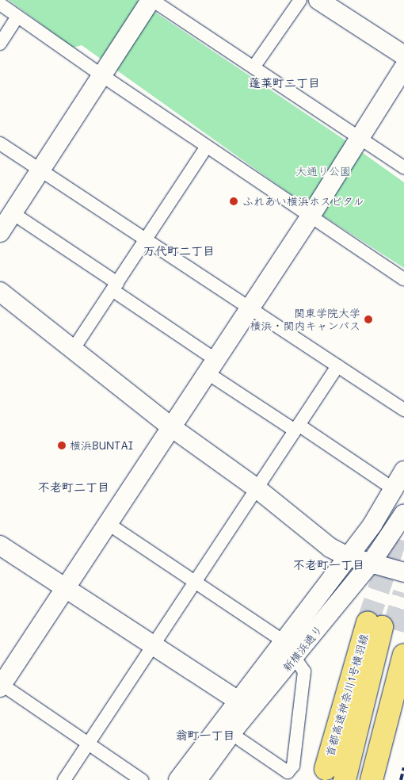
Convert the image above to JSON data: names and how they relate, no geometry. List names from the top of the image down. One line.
{"streets":{"highway":["首都高速神奈川1号横羽線"],"street":["新横浜通り"]},"districts":["蓬莱町二丁目","万代町二丁目","不老町二丁目","不老町一丁目","翁町一丁目"],"parks":["大通り公園"],"places":["ふれあい横浜ホスピタル","関東学院大学 横浜・関内キャンパス","横浜BUNTAI"]}
